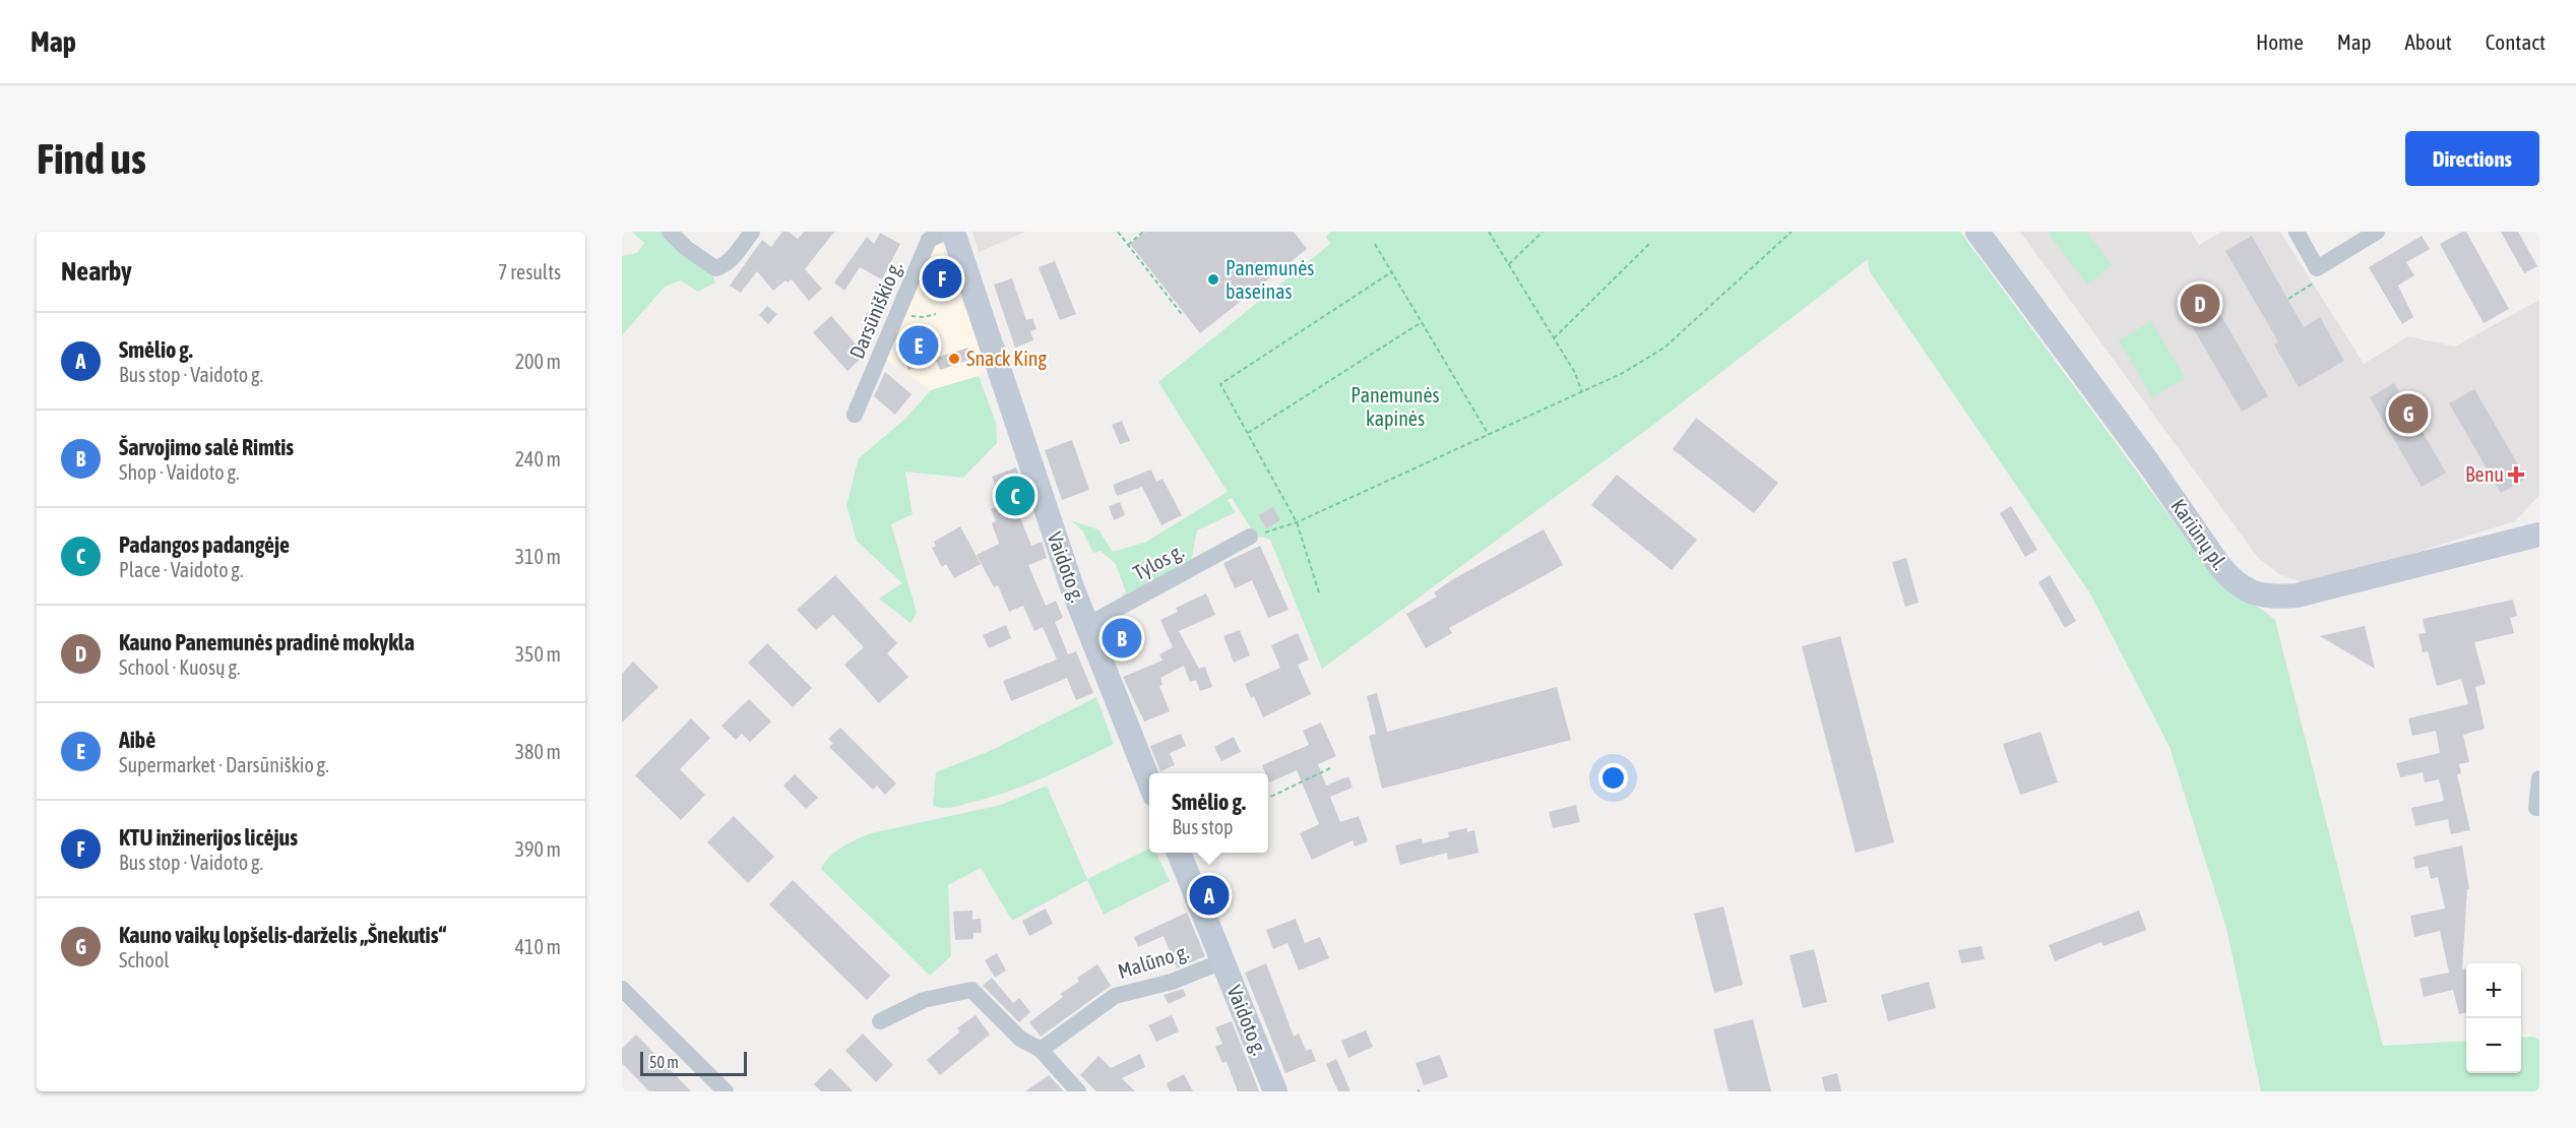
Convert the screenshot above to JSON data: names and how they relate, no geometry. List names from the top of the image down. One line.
{"streets":{"main road":["Kariūnų pl.","Vaidoto g."],"street":["Darsūniškio g.","Tylos g.","Malūno g."]},"crossings":[["Tylos g.","Vaidoto g."],["Vaidoto g.","Malūno g."]],"parks":["Panemunės kapinės"],"places":{"other":["Panemunės baseinas","Snack King"],"health":["Benu"]},"scale_bar":"50 m","page":{"header":"Map","nav":["Home","Map","About","Contact"],"buttons":"Directions","title":"Find us","heading":["Nearby","7 results"],"pins":["F","D","E","G","C","B","A"],"list":[{"mark":"A","name":"Smėlio g.","note":"Bus stop · Vaidoto g.","value":"200 m"},{"mark":"B","name":"Šarvojimo salė Rimtis","note":"Shop · Vaidoto g.","value":"240 m"},{"mark":"C","name":"Padangos padangėje","note":"Place · Vaidoto g.","value":"310 m"},{"mark":"D","name":"Kauno Panemunės pradinė mokykla","note":"School · Kuosų g.","value":"350 m"},{"mark":"E","name":"Aibė","note":"Supermarket · Darsūniškio g.","value":"380 m"},{"mark":"F","name":"KTU inžinerijos licėjus","note":"Bus stop · Vaidoto g.","value":"390 m"},{"mark":"G","name":"Kauno vaikų lopšelis-darželis „Šnekutis“","note":"School","value":"410 m"}],"popup":["Smėlio g.","Bus stop"],"map_buttons":["+","−"],"scale":"50 m"}}
